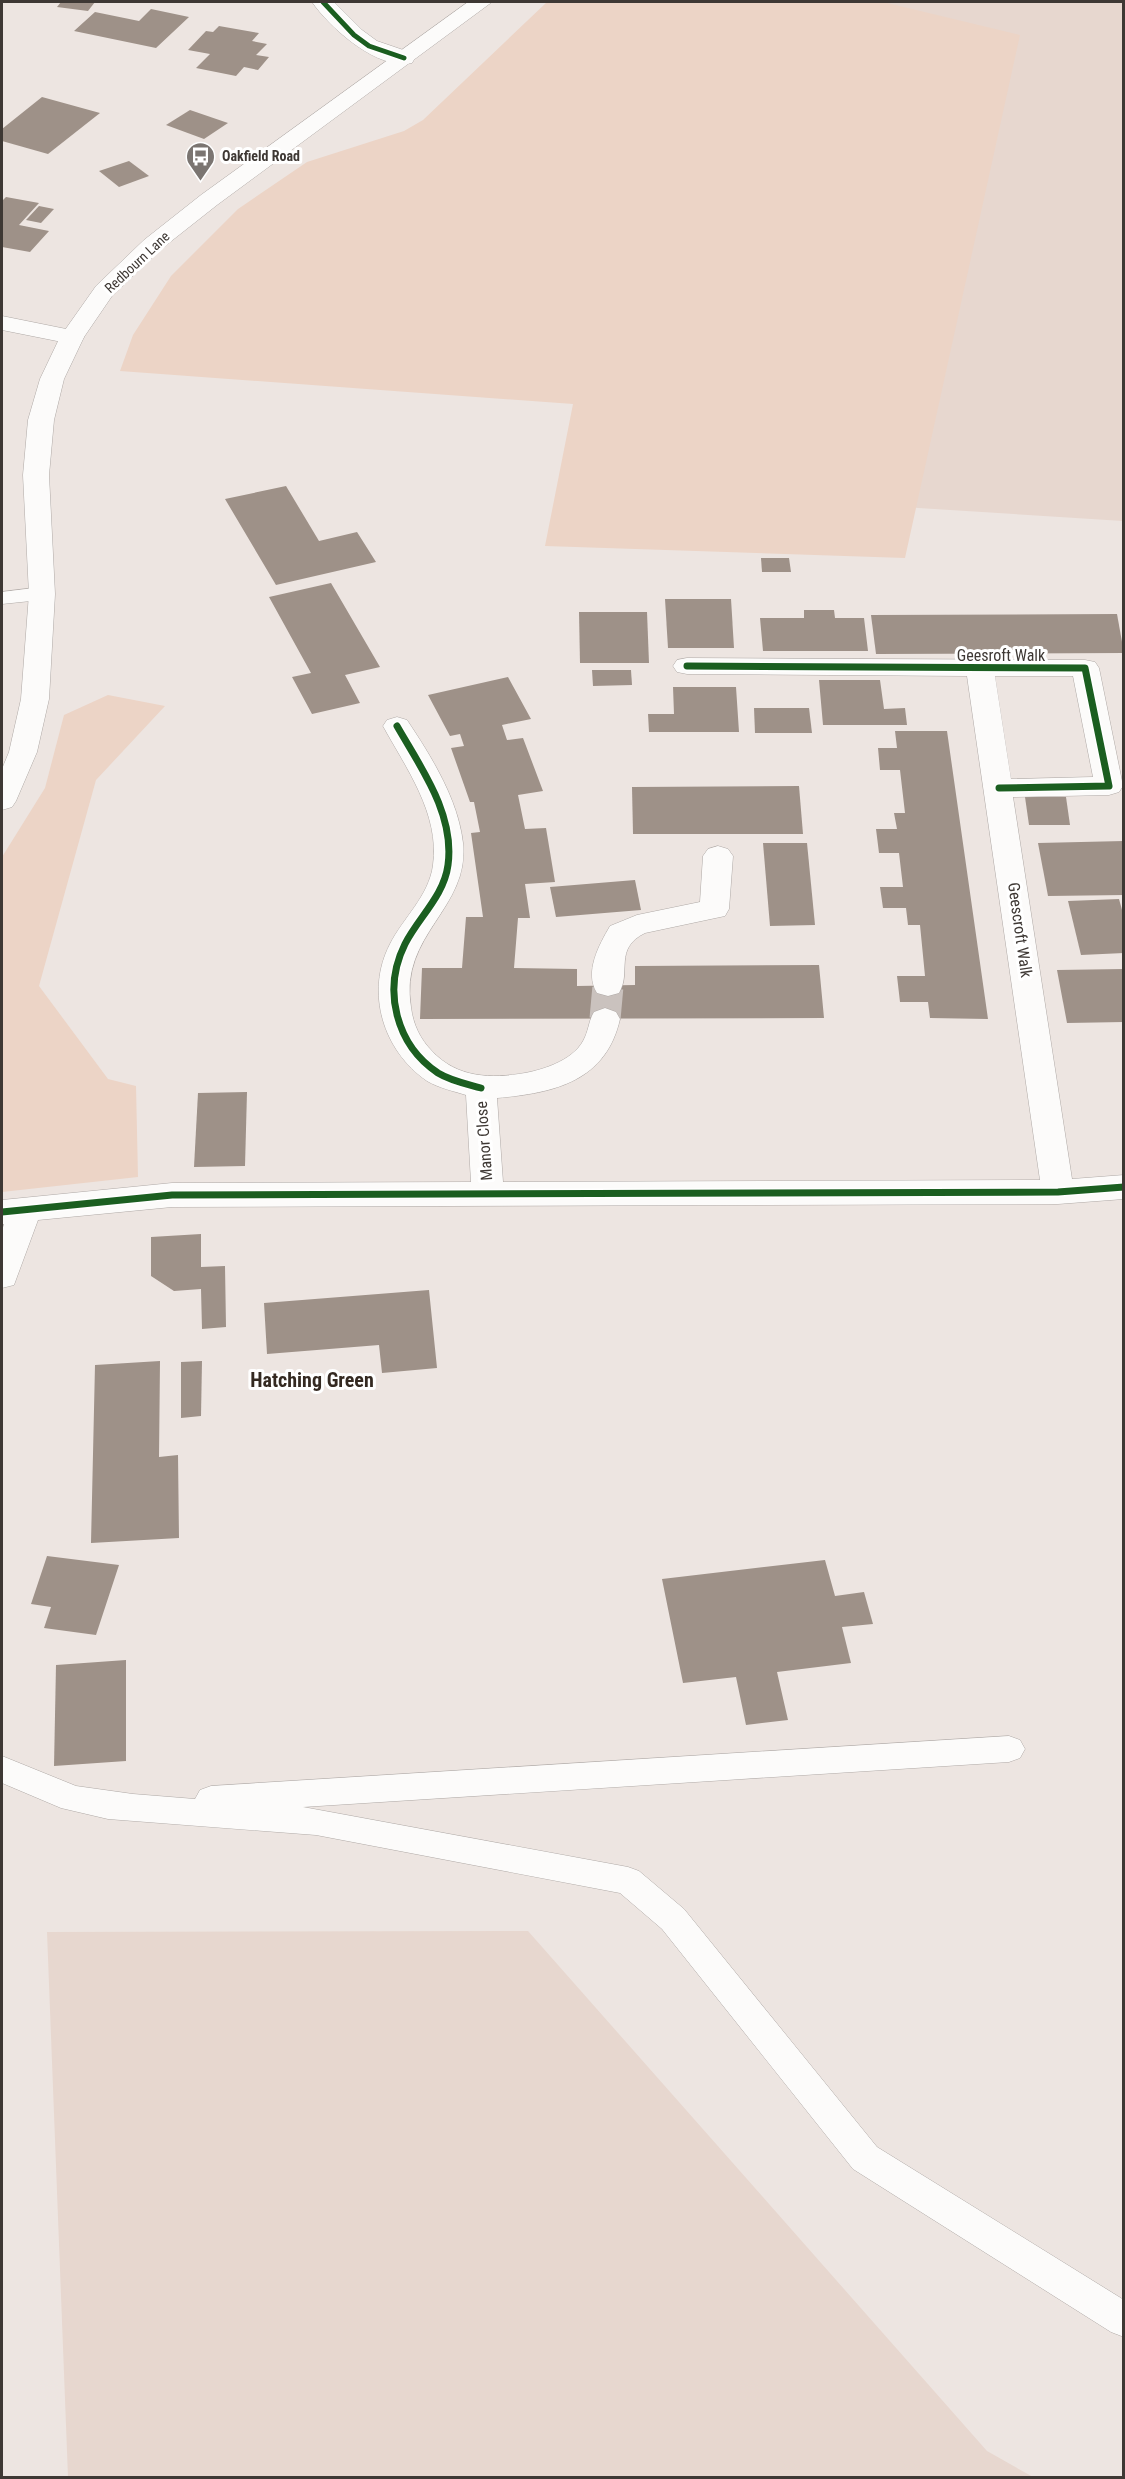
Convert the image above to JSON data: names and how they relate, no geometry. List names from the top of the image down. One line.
{"streets":{"street":["Redbourn Lane","Geesroft Walk","Geescroft Walk","Manor Close"]},"crossings":[["Geesroft Walk","Geescroft Walk"]],"districts":["Hatching Green"],"places":{"bus stop":["Oakfield Road"]}}
